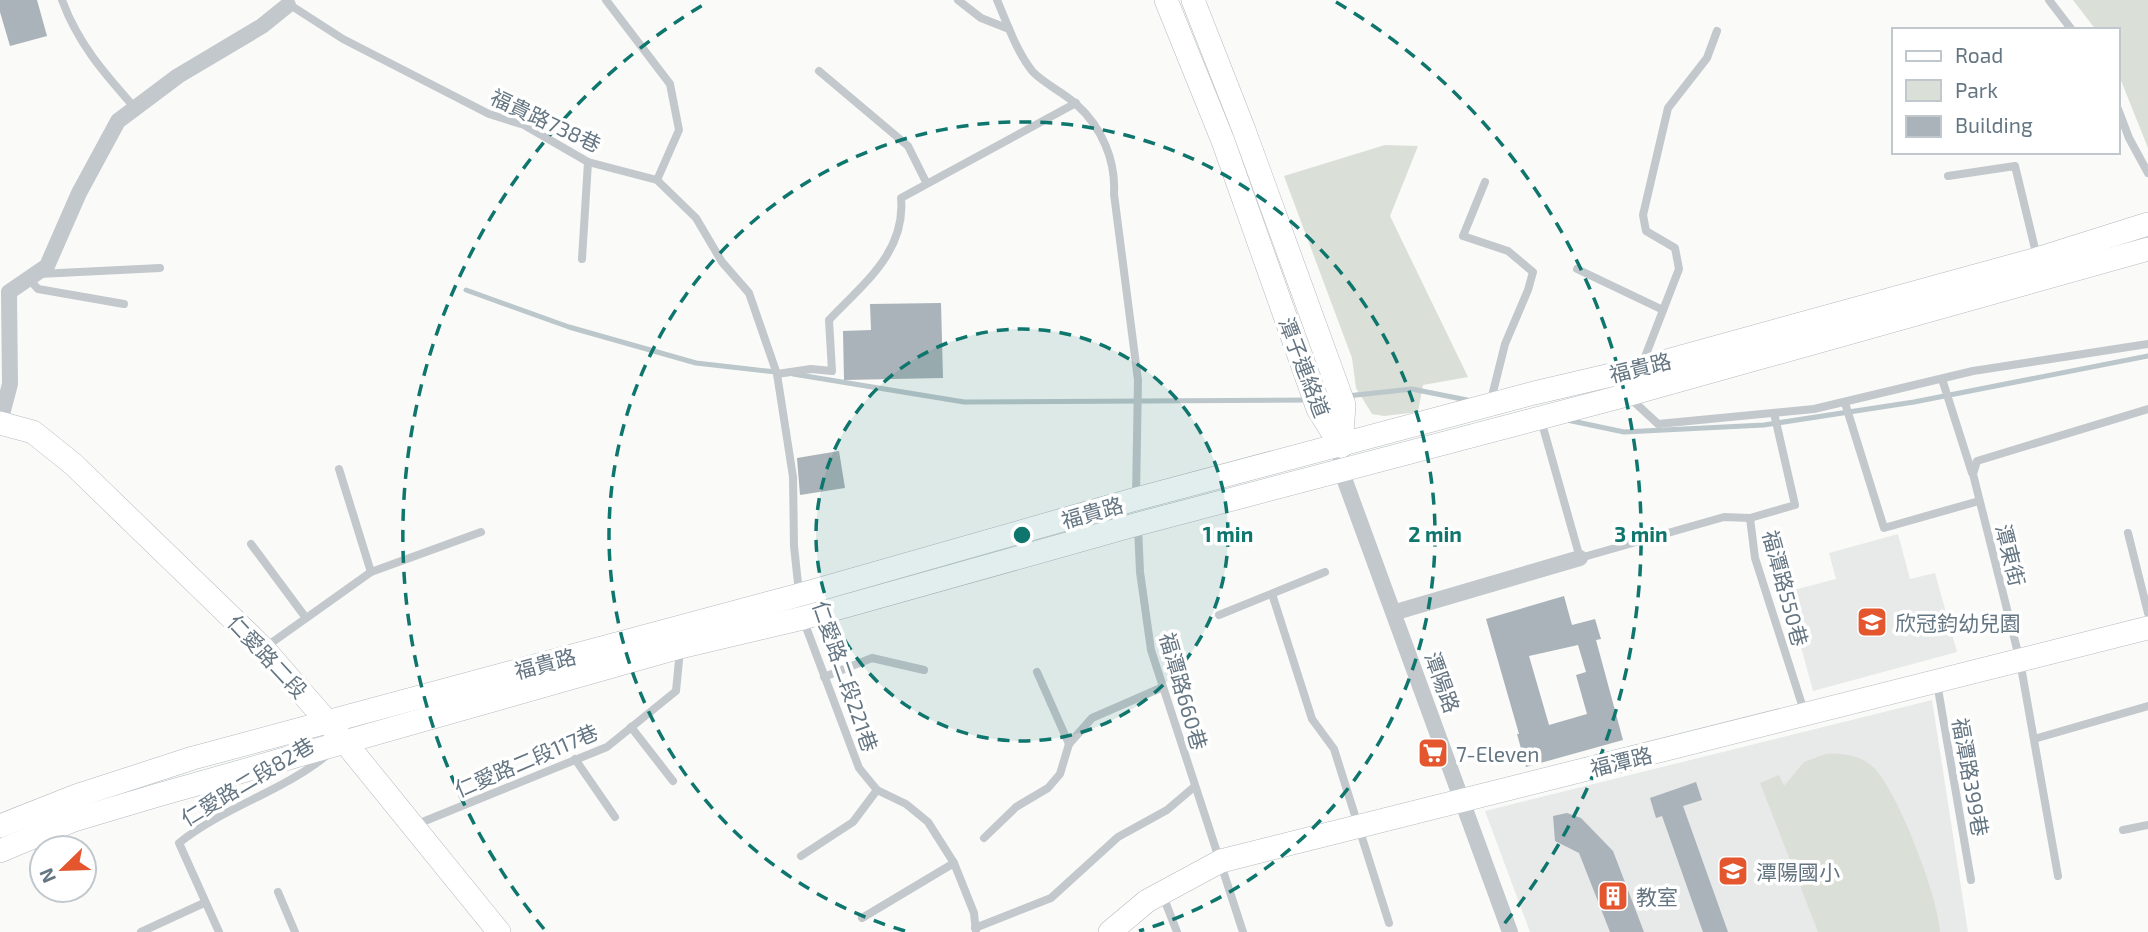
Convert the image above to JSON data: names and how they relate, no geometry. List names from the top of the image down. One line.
{"streets":{"street":["潭子連絡道","福貴路","仁愛路二段","潭陽路","福潭路"],"lane":["福貴路738巷","潭東街","福潭路550巷","仁愛路二段221巷","福潭路660巷","仁愛路二段117巷","福潭路399巷","仁愛路二段82巷"]},"crossings":[["福貴路738巷","福貴路"],["福貴路738巷","仁愛路二段221巷"],["潭子連絡道","福貴路"],["潭子連絡道","潭陽路"],["福貴路","仁愛路二段"],["福貴路","仁愛路二段221巷"],["福貴路","潭陽路"],["福貴路","福潭路660巷"],["福貴路","仁愛路二段117巷"],["福貴路","仁愛路二段82巷"],["潭東街","福潭路"],["福潭路550巷","福潭路"],["仁愛路二段","仁愛路二段117巷"],["仁愛路二段","仁愛路二段82巷"],["潭陽路","福潭路"],["福潭路660巷","福潭路"],["福潭路","福潭路399巷"]],"places":{"school or university":["欣冠鈞幼兒園","潭陽國小"],"supermarket":["7-Eleven"],"building":["教室"]},"legend":["Road","Park","Building"],"north":"bottom left","rings":["1 min","2 min","3 min"]}
